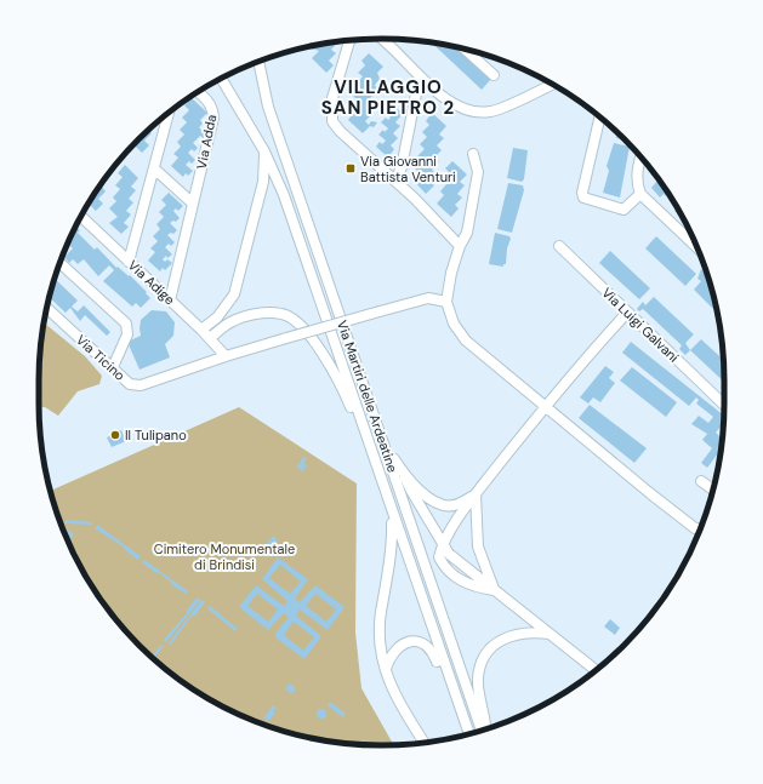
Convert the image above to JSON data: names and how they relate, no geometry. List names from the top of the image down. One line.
{"streets":{"street":["Via Adda","Via Adige","Via Luigi Galvani","Via Ticino","Via Martiri delle Ardeatine"]},"crossings":[["Via Adda","Via Adige"],["Via Adige","Via Ticino"]],"districts":["VILLAGGIO SAN PIETRO 2"],"parks":["Cimitero Monumentale di Brindisi"],"places":{"transit":["Via Giovanni Battista Venturi"],"other":["Il Tulipano"]}}
